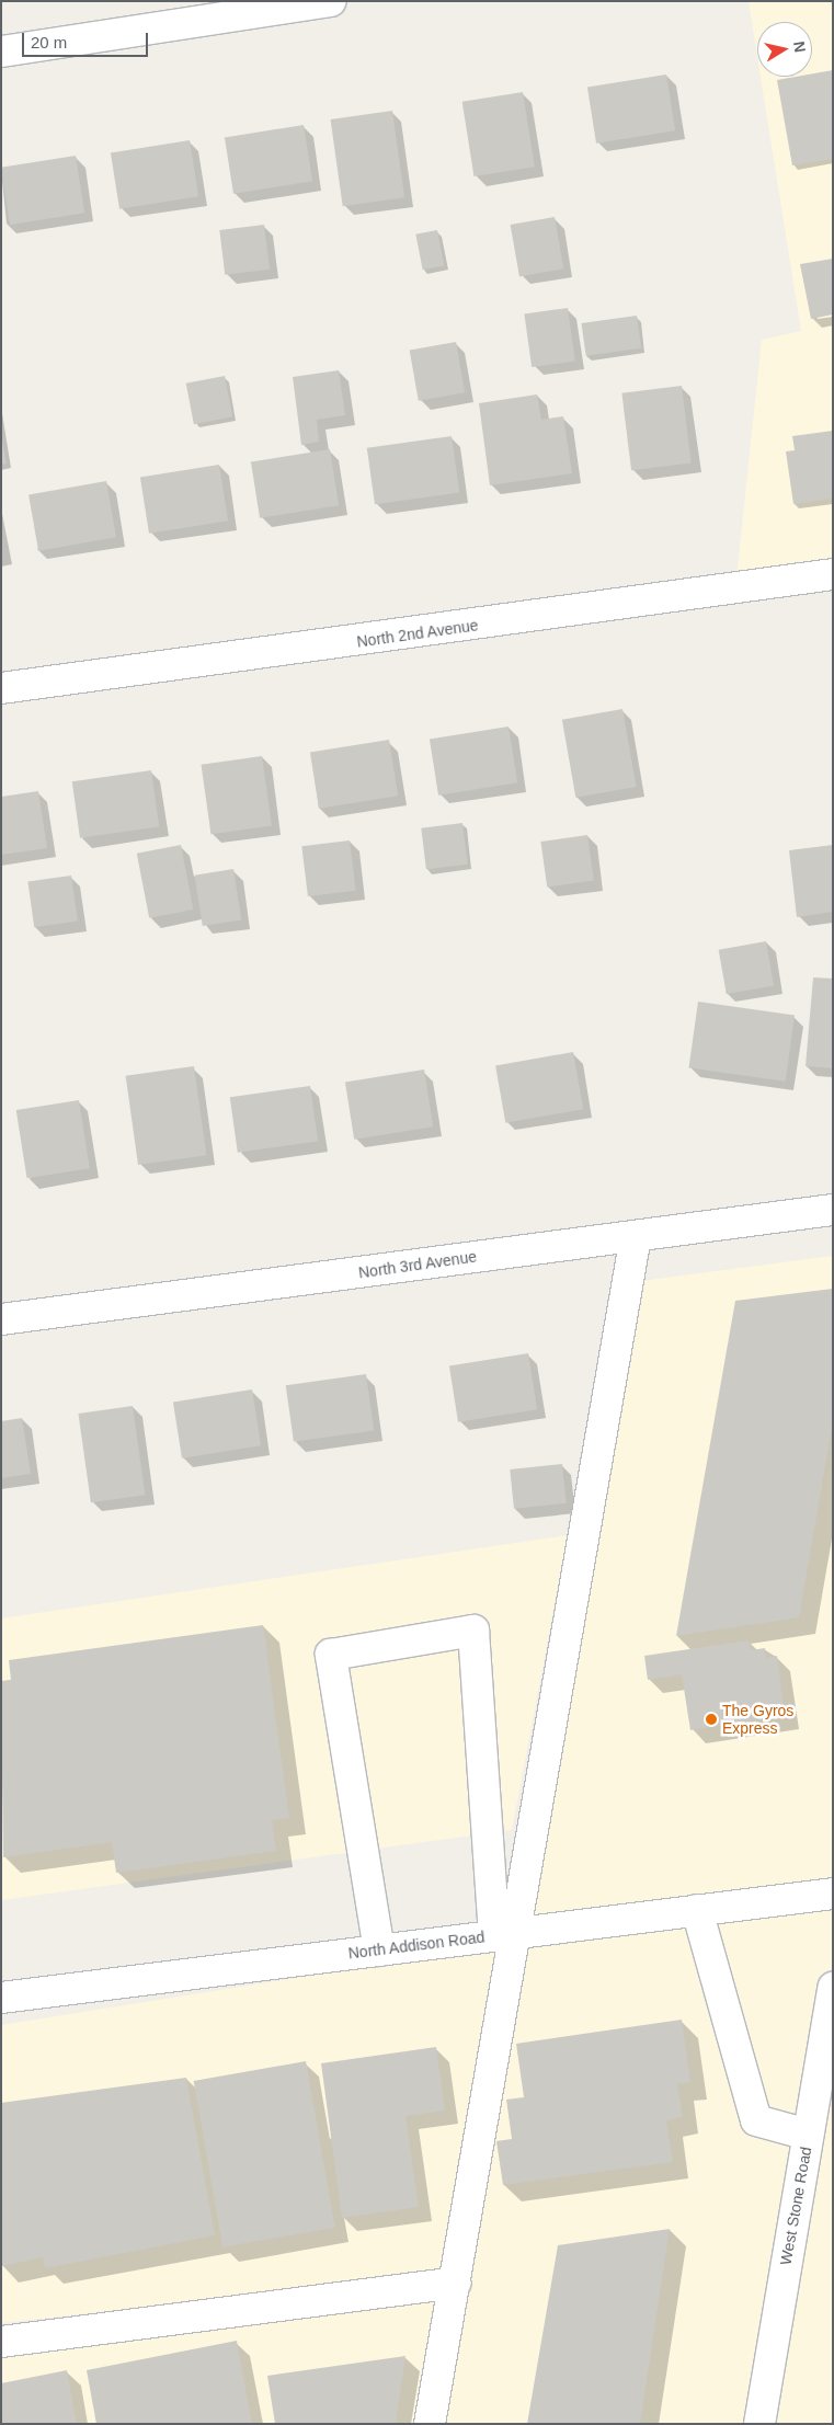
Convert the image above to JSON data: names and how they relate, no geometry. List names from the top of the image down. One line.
{"streets":{"street":["North 2nd Avenue","North 3rd Avenue","North Addison Road","West Stone Road"]},"places":["The Gyros Express"],"scale_bar":"20 m","north":"right"}
